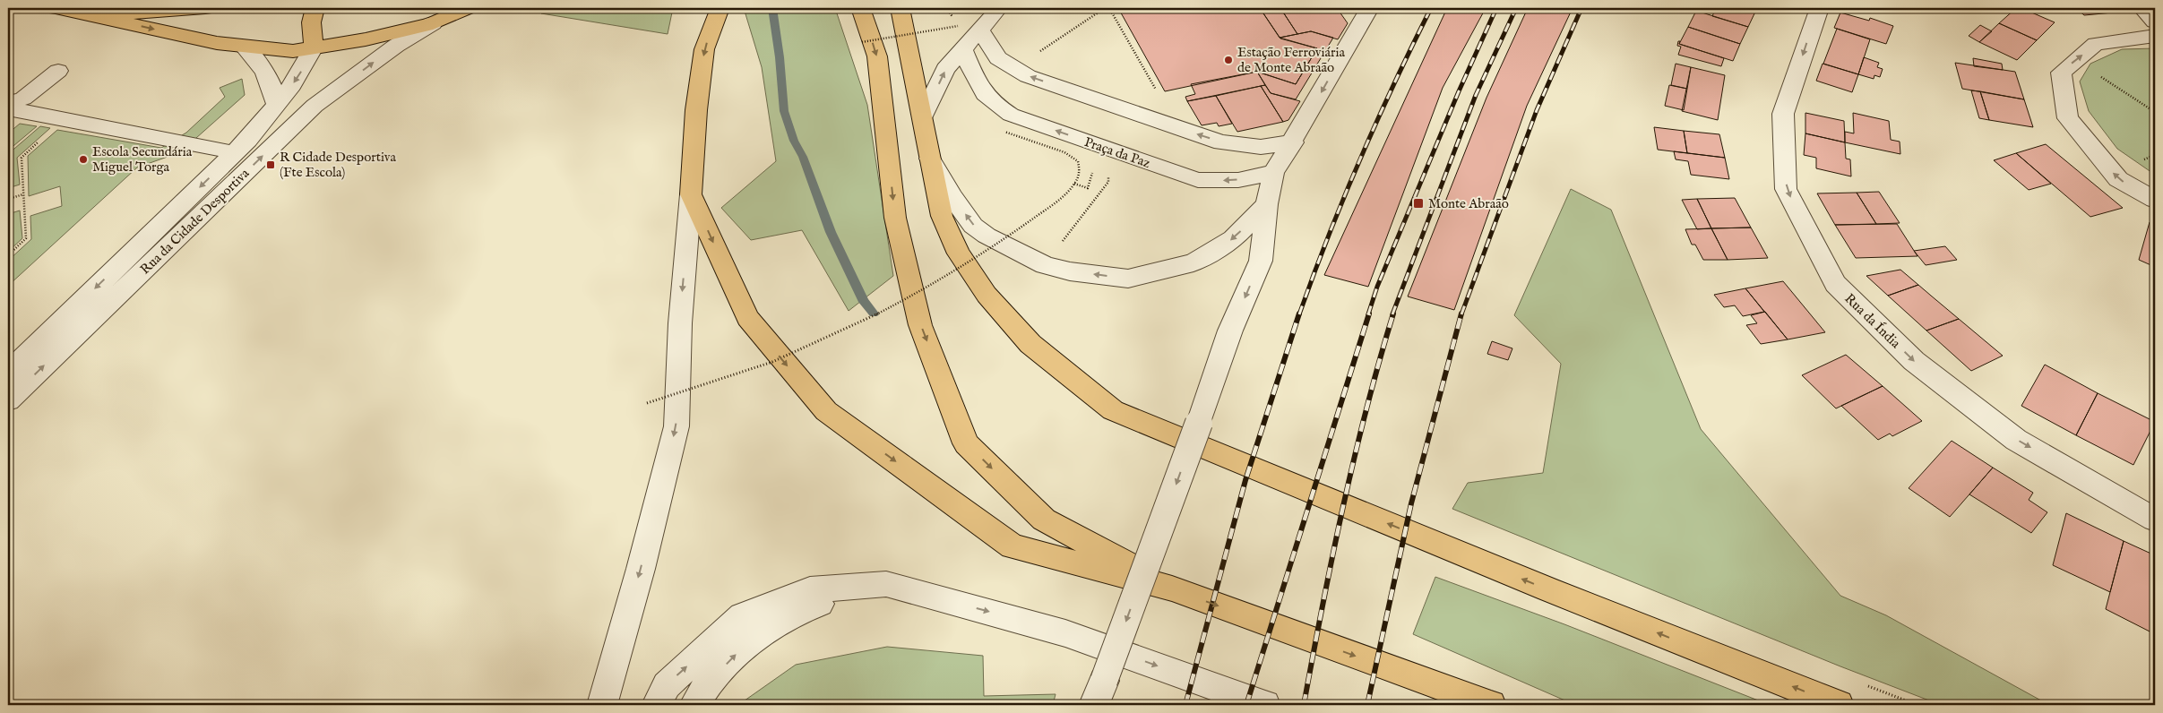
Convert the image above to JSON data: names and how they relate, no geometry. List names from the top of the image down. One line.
{"streets":{"street":["Praça da Paz","Rua da Cidade Desportiva","Rua da Índia"]},"one_way":["Rua da Índia"],"places":{"other":["Estação Ferroviária de Monte Abraão","Escola Secundária Miguel Torga"],"transit":["R Cidade Desportiva (Fte Escola)","Monte Abraão"]}}
